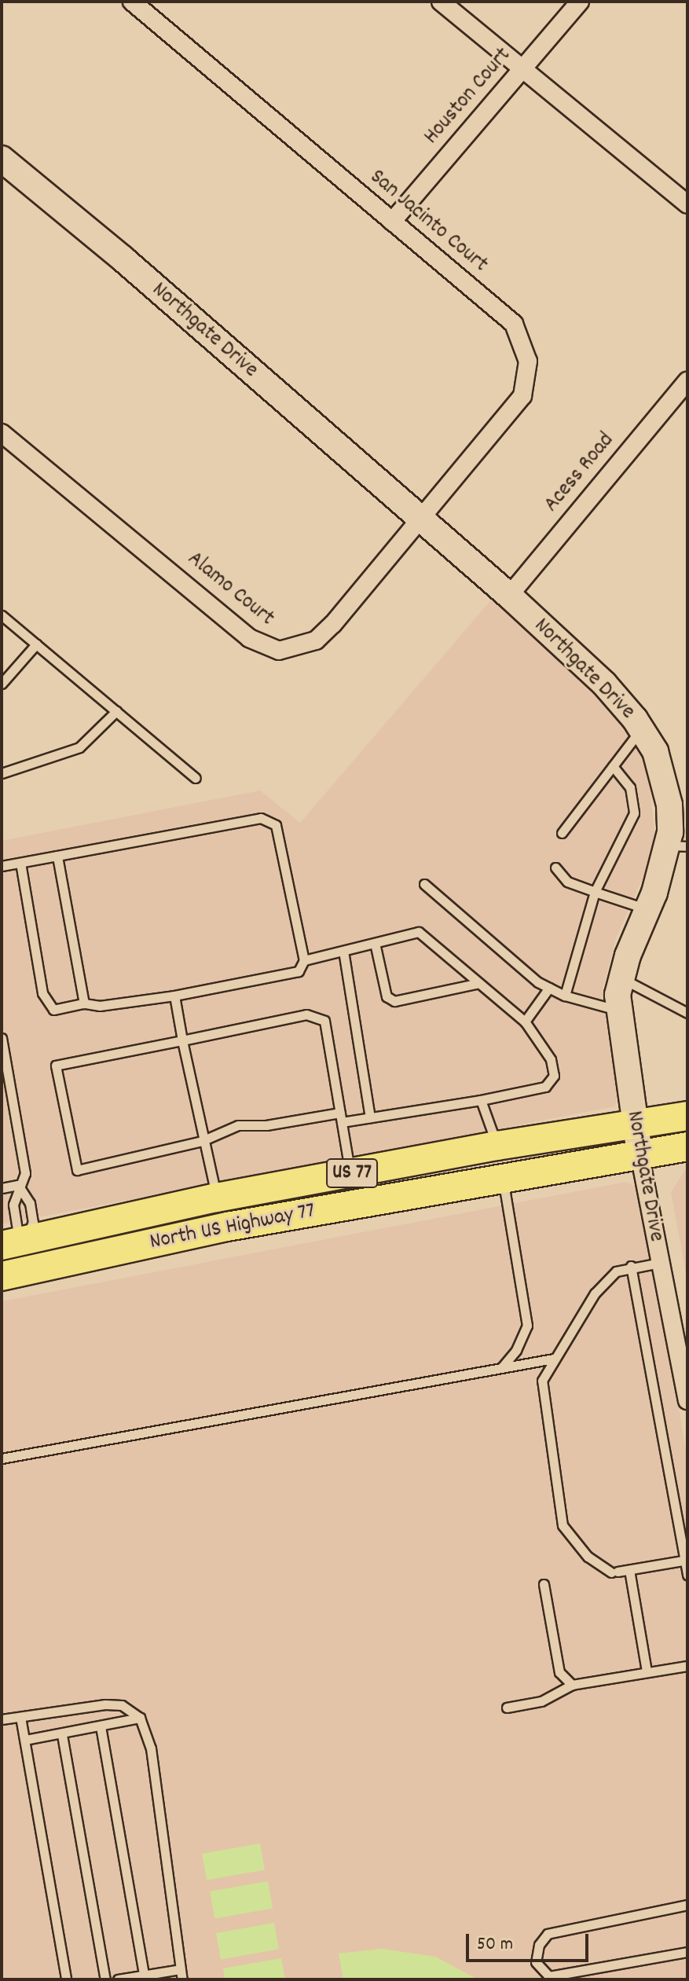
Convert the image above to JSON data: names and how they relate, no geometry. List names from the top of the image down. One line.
{"streets":{"main road":["US 77","North US Highway 77"],"street":["Houston Court","San Jacinto Court","Northgate Drive","Acess Road","Alamo Court"]},"crossings":[["Houston Court","San Jacinto Court"],["San Jacinto Court","Northgate Drive"],["San Jacinto Court","Alamo Court"],["Northgate Drive","Acess Road"],["Northgate Drive","Alamo Court"],["Northgate Drive","North US Highway 77"]],"scale_bar":"50 m"}
